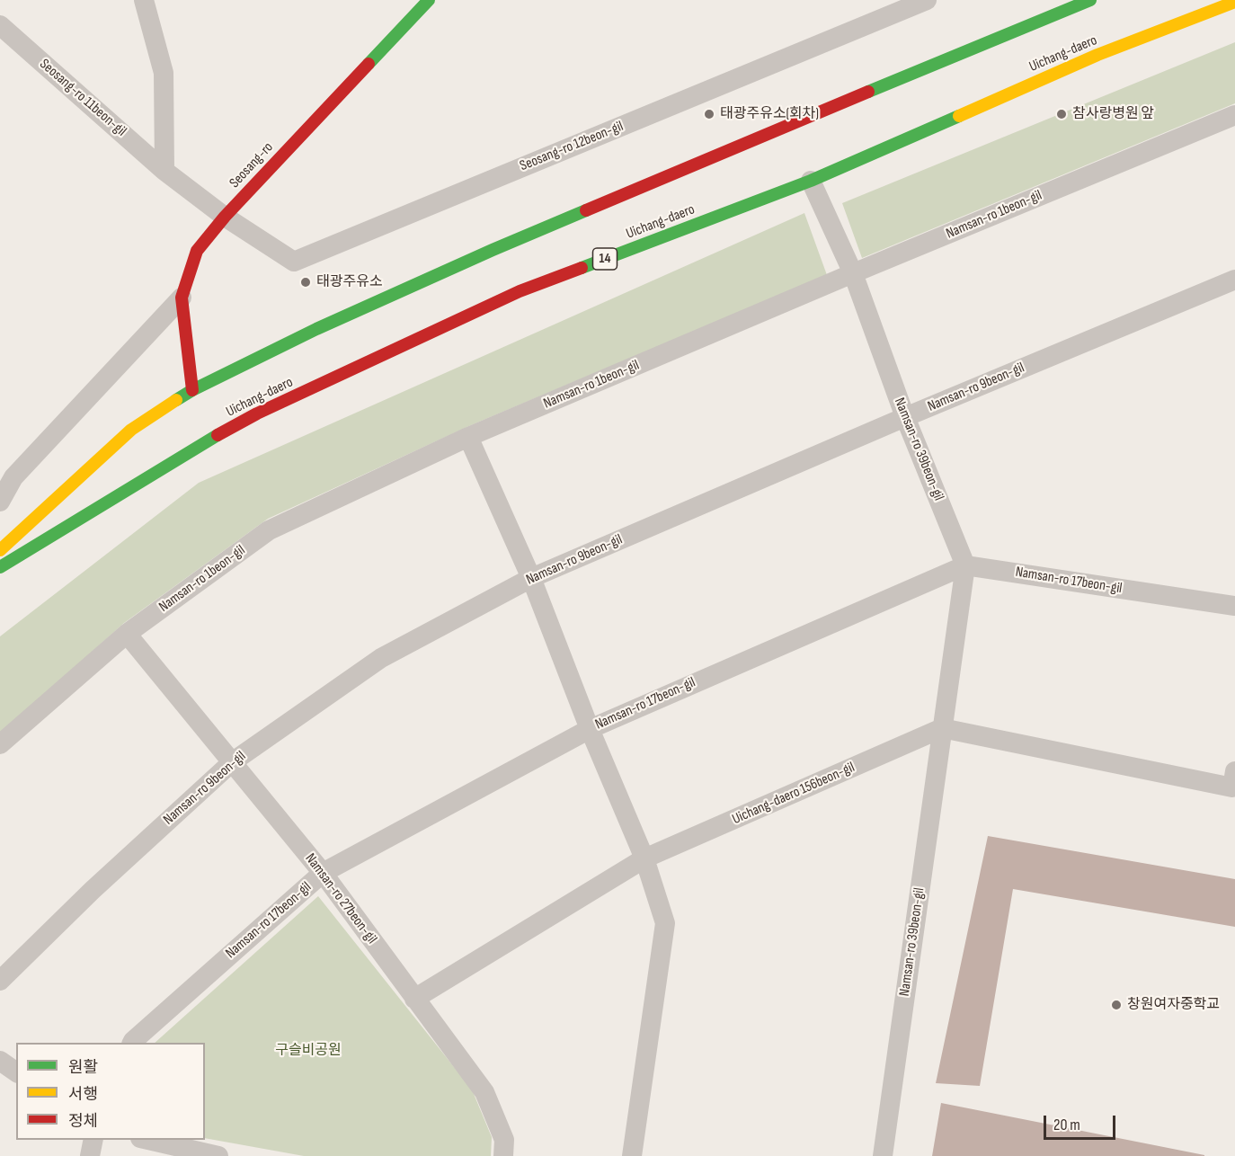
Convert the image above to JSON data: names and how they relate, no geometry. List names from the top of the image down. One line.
{"streets":{"main road":["Uichang-daero","Seosang-ro","14"],"street":["Seosang-ro 11beon-gil","Seosang-ro 12beon-gil","Namsan-ro 1beon-gil","Namsan-ro 9beon-gil","Namsan-ro 39beon-gil","Namsan-ro 17beon-gil","Uichang-daero 156beon-gil","Namsan-ro 27beon-gil"]},"crossings":[["Uichang-daero","Namsan-ro 39beon-gil"],["Seosang-ro 11beon-gil","Seosang-ro 12beon-gil"],["Seosang-ro 11beon-gil","Seosang-ro"],["Seosang-ro 12beon-gil","Seosang-ro"],["Namsan-ro 1beon-gil","Namsan-ro 39beon-gil"],["Namsan-ro 1beon-gil","Namsan-ro 27beon-gil"],["Namsan-ro 9beon-gil","Namsan-ro 39beon-gil"],["Namsan-ro 9beon-gil","Namsan-ro 27beon-gil"],["Namsan-ro 39beon-gil","Namsan-ro 17beon-gil"],["Namsan-ro 39beon-gil","Uichang-daero 156beon-gil"],["Namsan-ro 17beon-gil","Namsan-ro 27beon-gil"],["Uichang-daero 156beon-gil","Namsan-ro 27beon-gil"]],"parks":["구슬비공원"],"places":["태광주유소(회차)","참사랑병원 앞","태광주유소","창원여자중학교"],"legend":["원활","서행","정체"],"scale_bar":"20 m"}
